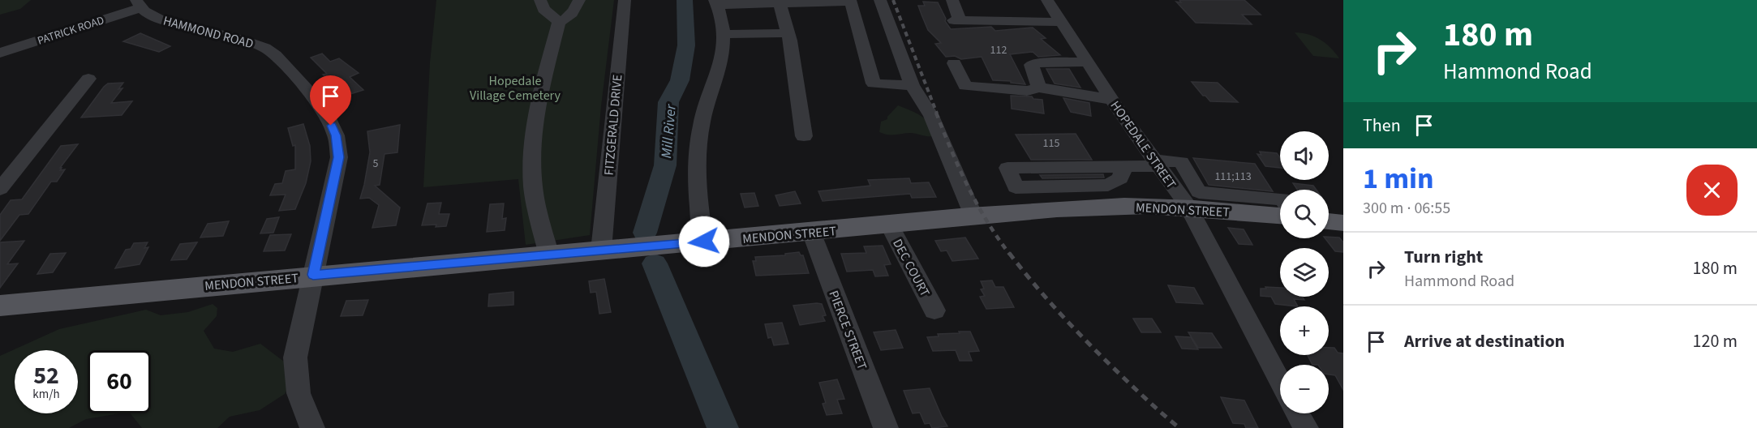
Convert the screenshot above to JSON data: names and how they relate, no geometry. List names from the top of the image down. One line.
{"streets":{"main road":["MENDON STREET"],"street":["PATRICK ROAD","HAMMOND ROAD","FITZGERALD DRIVE","HOPEDALE STREET","DEC COURT","PIERCE STREET"]},"crossings":[["PATRICK ROAD","HAMMOND ROAD"],["HAMMOND ROAD","MENDON STREET"],["FITZGERALD DRIVE","MENDON STREET"],["HOPEDALE STREET","MENDON STREET"],["MENDON STREET","DEC COURT"],["MENDON STREET","PIERCE STREET"]],"water":["Mill River"],"parks":["Hopedale Village Cemetery"],"house_numbers":["112","115","5","111;113"],"page":{"turn":["180 m","Hammond Road"],"then":"Then","map_buttons":["+","−"],"heading":["1 min","300 m · 06:55"],"list":[{"name":"Turn right","note":"Hammond Road","value":"180 m"},{"name":"Arrive at destination","value":"120 m"}],"speed":"52 km/h","limit":"60"}}
